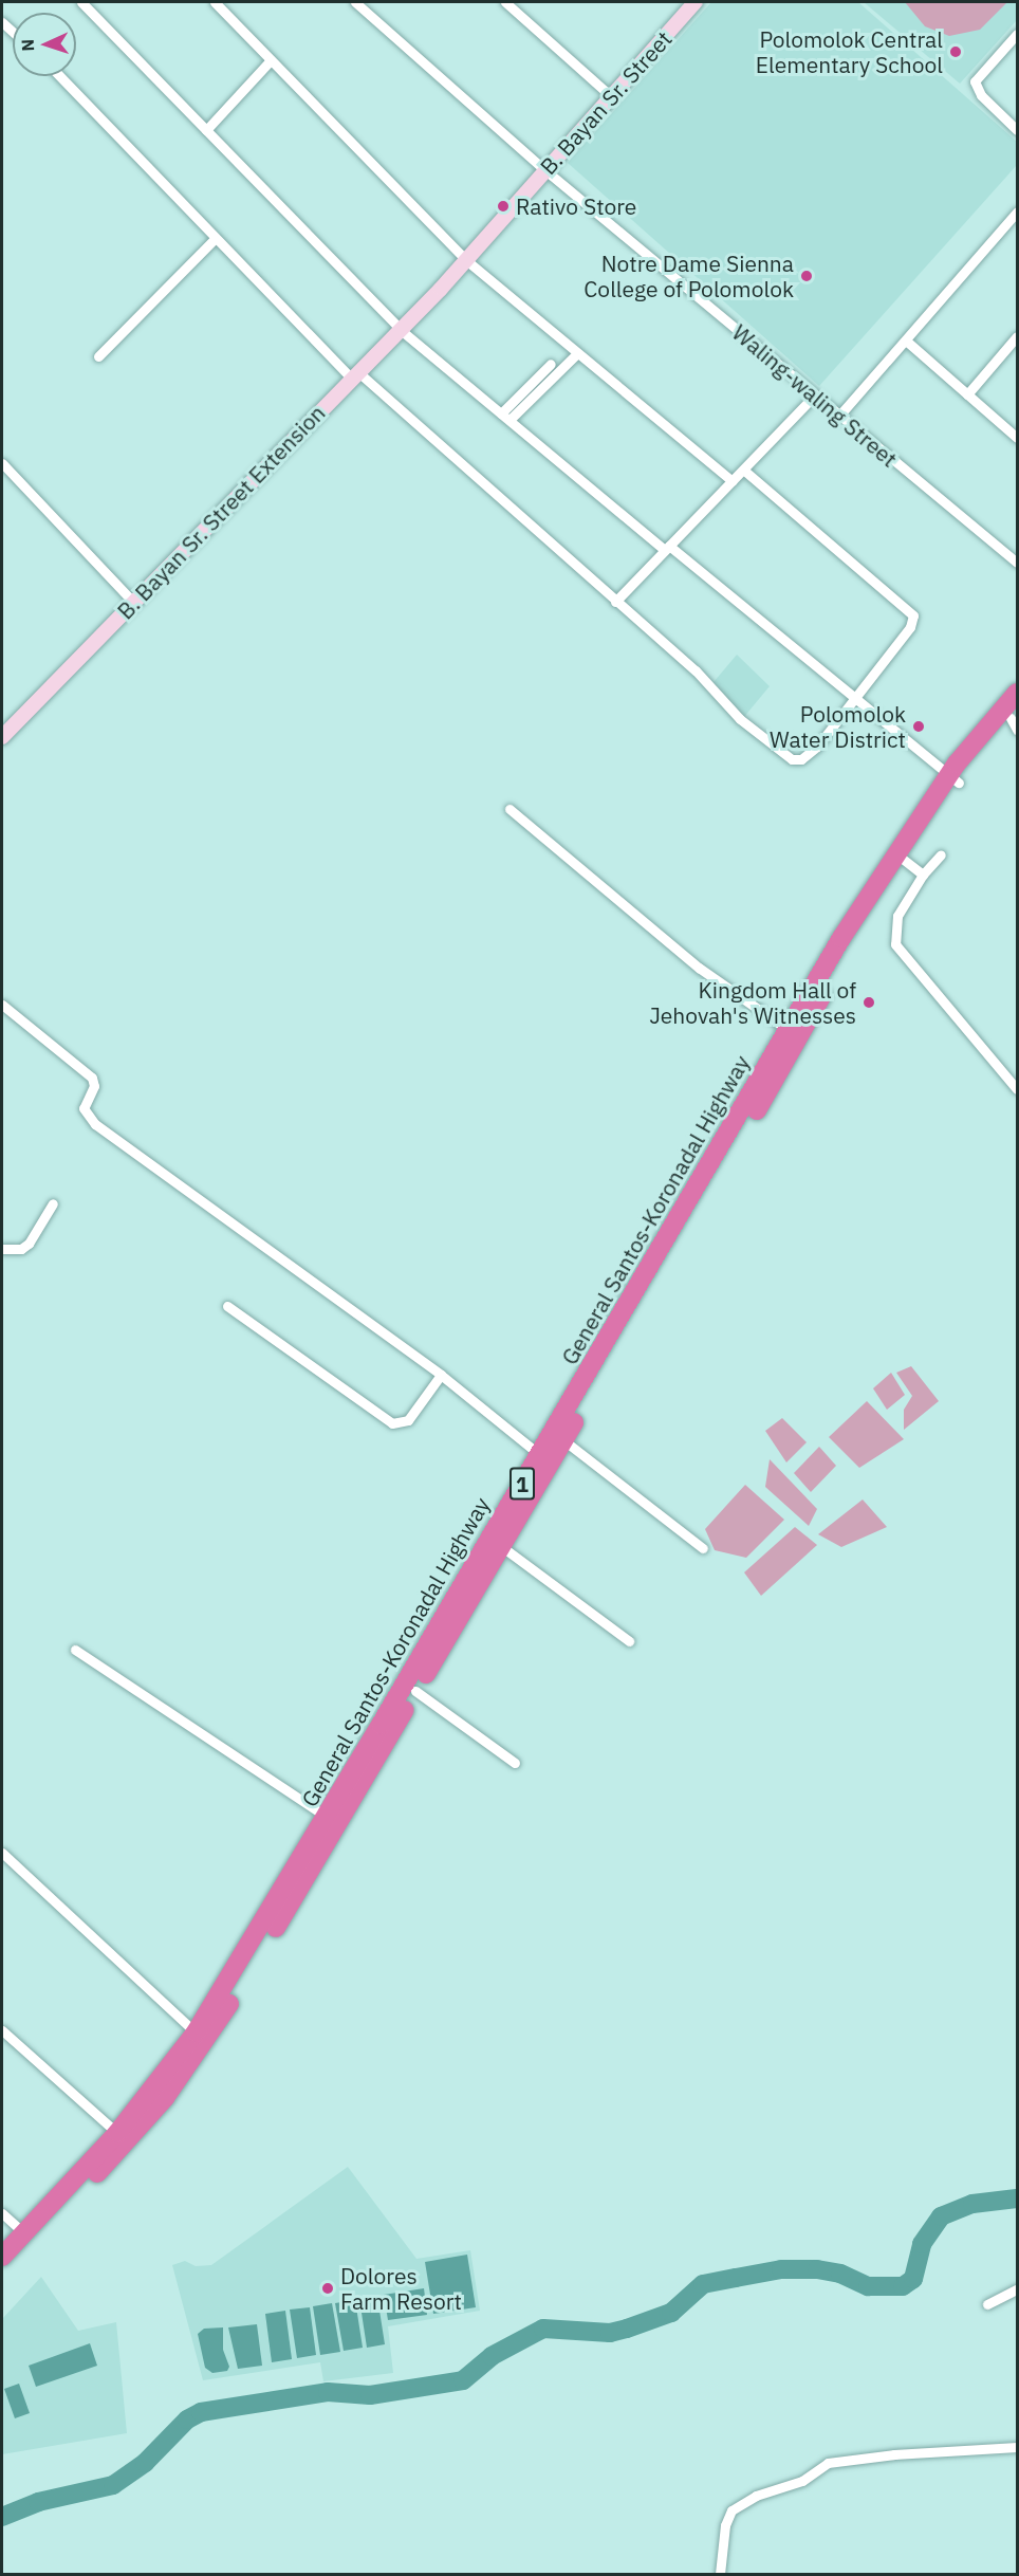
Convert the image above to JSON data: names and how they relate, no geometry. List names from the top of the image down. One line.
{"streets":{"highway":["General Santos-Koronadal Highway","1"],"street":["B. Bayan Sr. Street","Waling-waling Street","B. Bayan Sr. Street Extension"]},"crossings":[["B. Bayan Sr. Street","Waling-waling Street"],["B. Bayan Sr. Street","B. Bayan Sr. Street Extension"]],"places":["Polomolok Central Elementary School","Rativo Store","Notre Dame Sienna College of Polomolok","Polomolok Water District","Kingdom Hall of Jehovah's Witnesses","Dolores Farm Resort"],"north":"left"}
